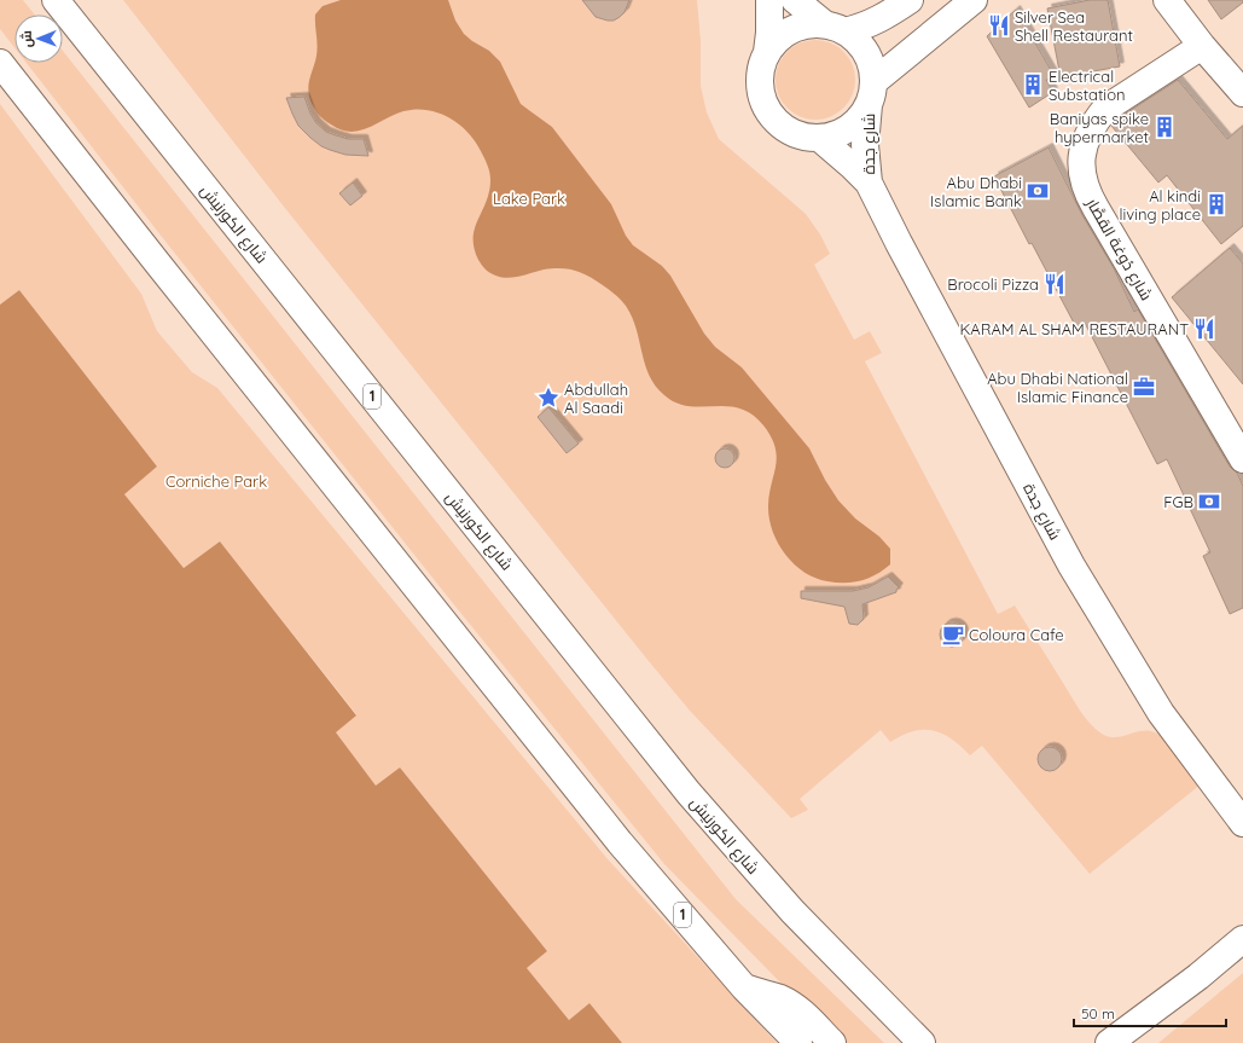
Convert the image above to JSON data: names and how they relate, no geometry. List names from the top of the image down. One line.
{"streets":{"main road":["شارع جدة","شارع الكورنيش","شارع دُوغة القصَّار","1"]},"parks":["Lake Park","Corniche Park"],"places":{"restaurant":["Silver Sea Shell Restaurant","Brocoli Pizza","KARAM AL SHAM RESTAURANT"],"building":["Electrical Substation","Baniyas spike hypermarket","Al kindi living place"],"bank":["Abu Dhabi Islamic Bank","FGB"],"office":["Abu Dhabi National Islamic Finance"],"place":["Abdullah Al Saadi"],"cafe":["Coloura Cafe"]},"scale_bar":"50 m","north":"left"}
